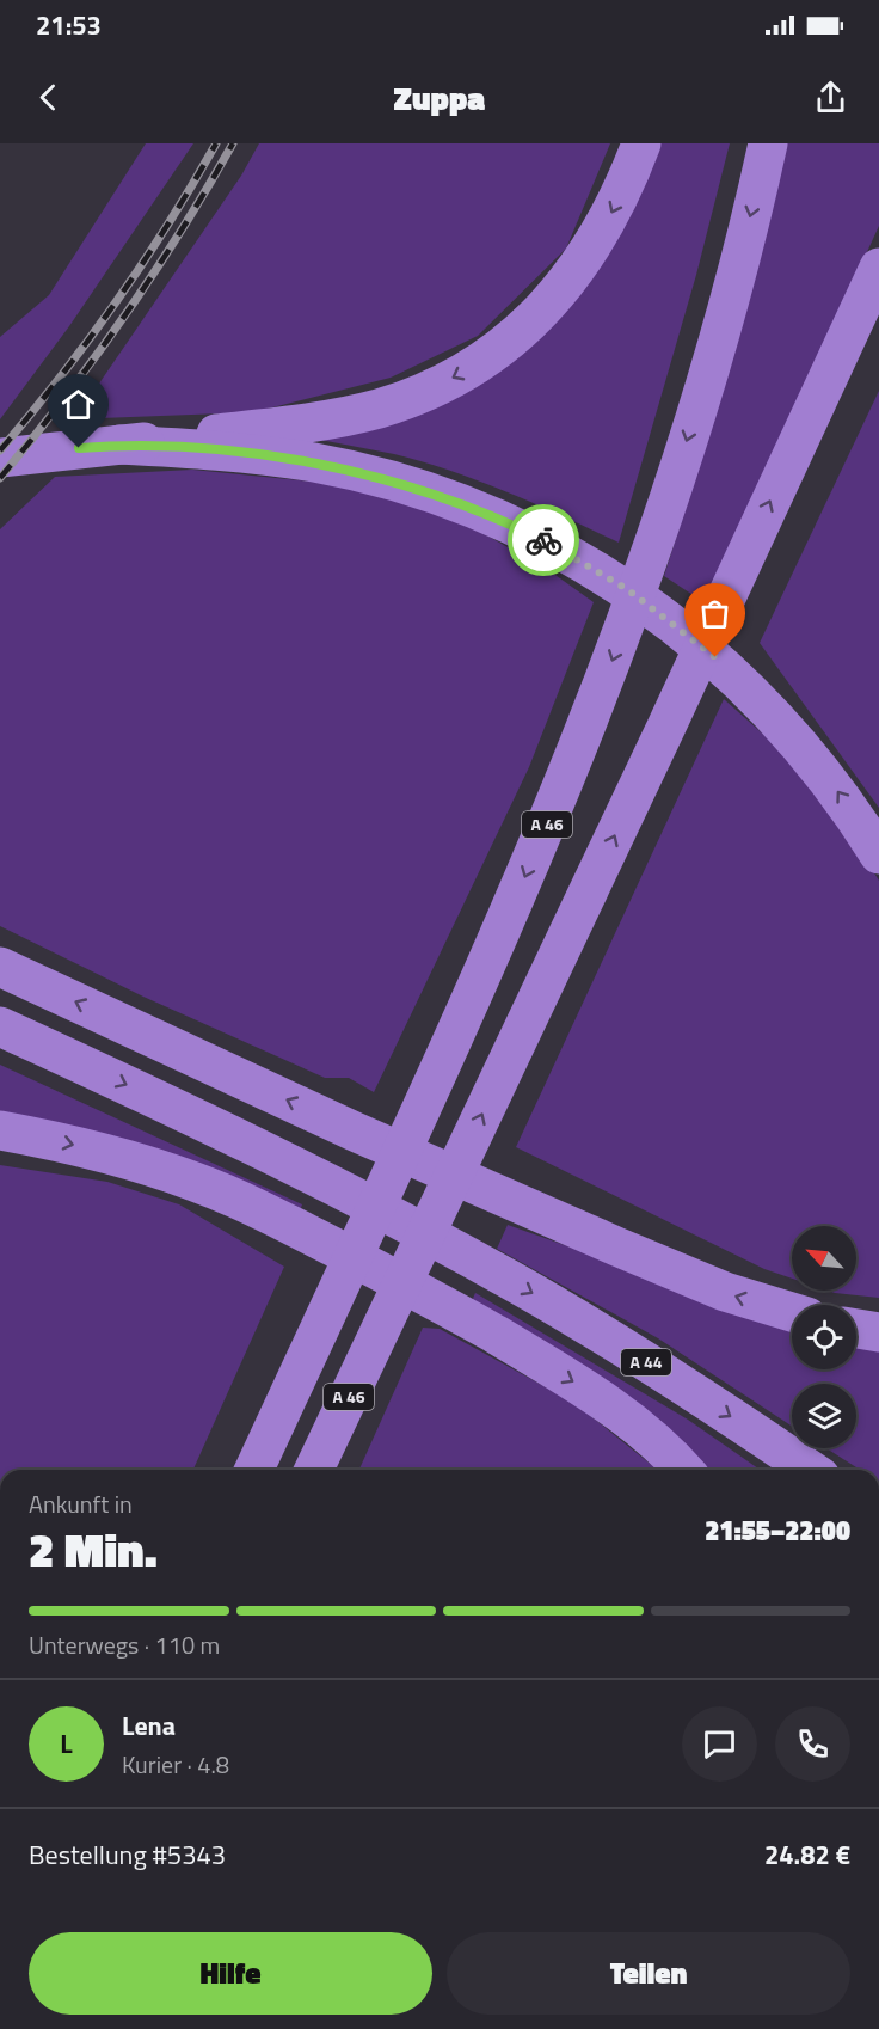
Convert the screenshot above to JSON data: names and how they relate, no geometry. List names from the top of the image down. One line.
{"streets":{"highway":["A 46","A 44"]},"north":"top left","page":{"status":"21:53","header":"Zuppa","heading":["2 Min.","Ankunft in","21:55–22:00"],"panel":["Lena","Kurier · 4.8","Bestellung #5343","24.82 €"],"bar":"Unterwegs · 110 m","round":"L","buttons":["Hilfe","Teilen"]}}
